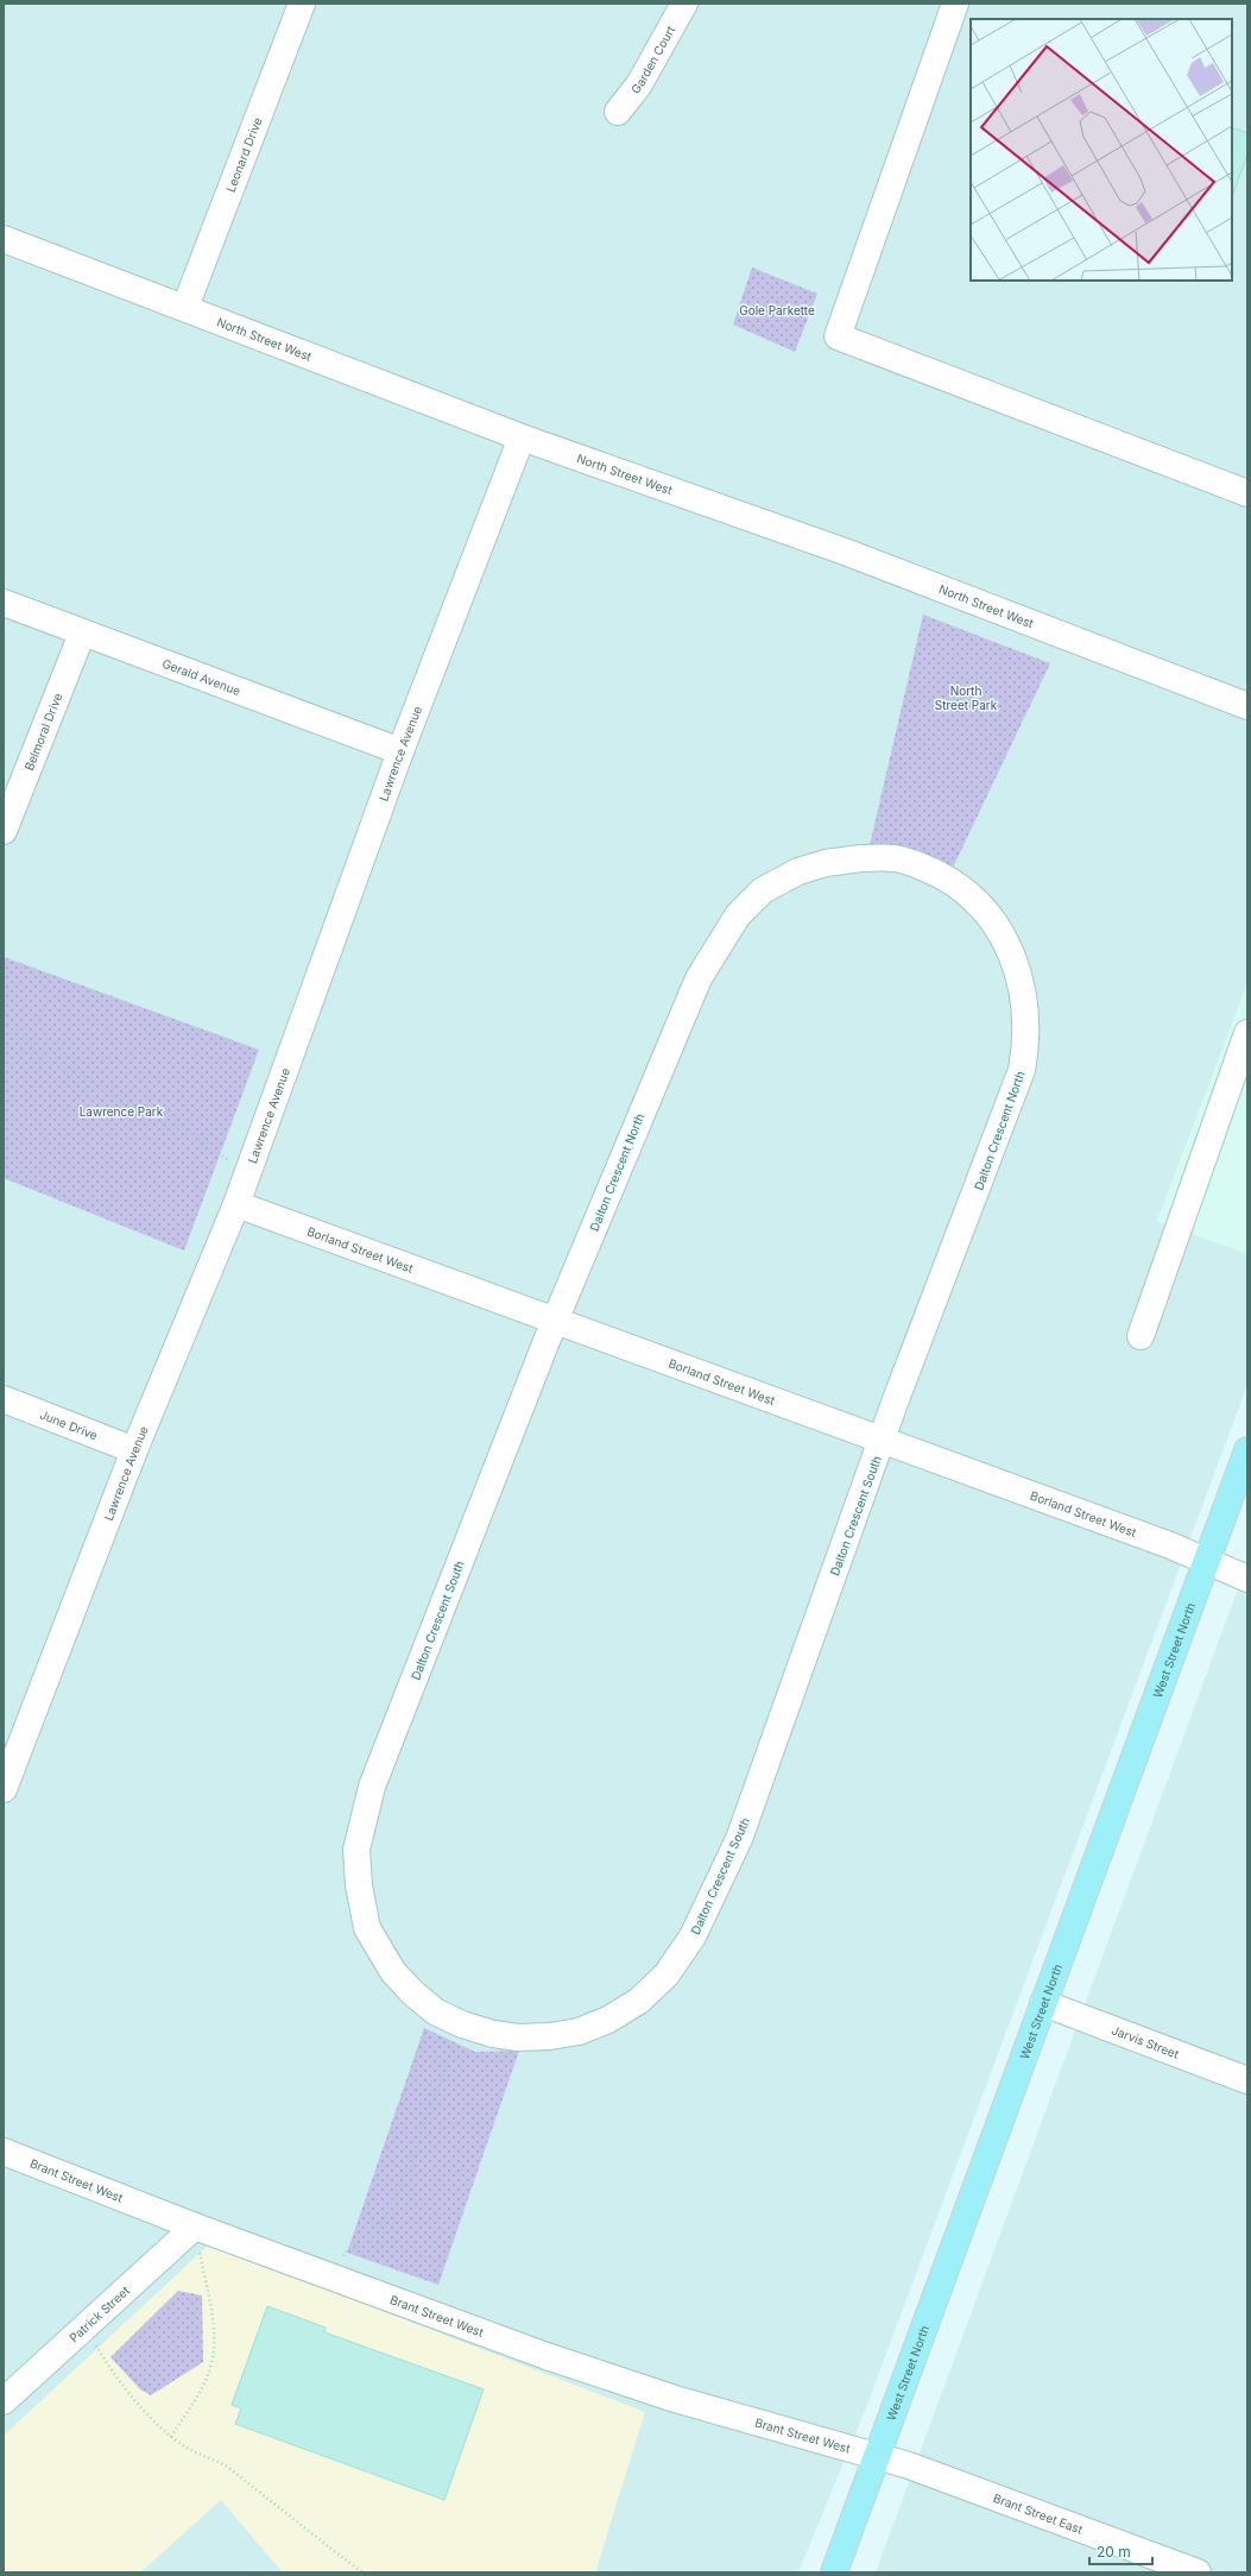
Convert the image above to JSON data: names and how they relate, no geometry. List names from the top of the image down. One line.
{"streets":{"main road":["West Street North"],"street":["Garden Court","Leonard Drive","North Street West","Gerald Avenue","Belmoral Drive","Lawrence Avenue","Dalton Crescent North","Borland Street West","June Drive","Dalton Crescent South","Jarvis Street","Brant Street West","Patrick Street","Brant Street East"]},"crossings":[["Leonard Drive","North Street West"],["North Street West","Lawrence Avenue"],["Gerald Avenue","Belmoral Drive"],["Gerald Avenue","Lawrence Avenue"],["Lawrence Avenue","Borland Street West"],["Lawrence Avenue","June Drive"],["Dalton Crescent North","Borland Street West"],["Dalton Crescent North","Dalton Crescent South"],["Borland Street West","Dalton Crescent South"],["Borland Street West","West Street North"],["West Street North","Jarvis Street"],["West Street North","Brant Street West"],["West Street North","Brant Street East"],["Brant Street West","Patrick Street"],["Brant Street West","Brant Street East"]],"parks":["Gole Parkette","North Street Park","Lawrence Park"],"scale_bar":"20 m"}
